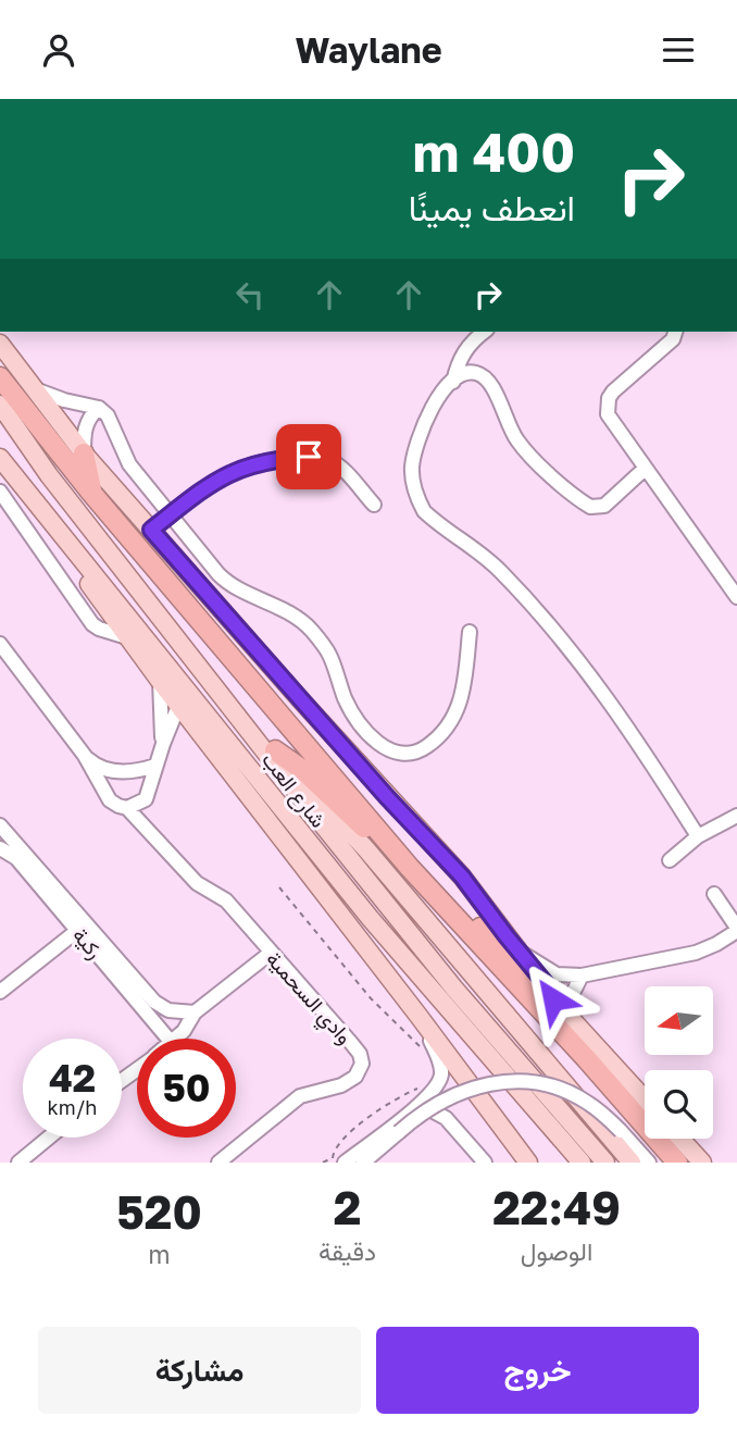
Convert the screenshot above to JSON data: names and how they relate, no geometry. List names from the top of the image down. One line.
{"streets":{"main road":["شارع العب"],"street":["ركية","وادي السحمية"]},"north":"left","page":{"header":"Waylane","turn":["400 m","انعطف يمينًا"],"speed":"42 km/h","limit":"50","eta":["22:49","الوصول","2","دقيقة","520","m"],"buttons":["خروج","مشاركة"]}}
